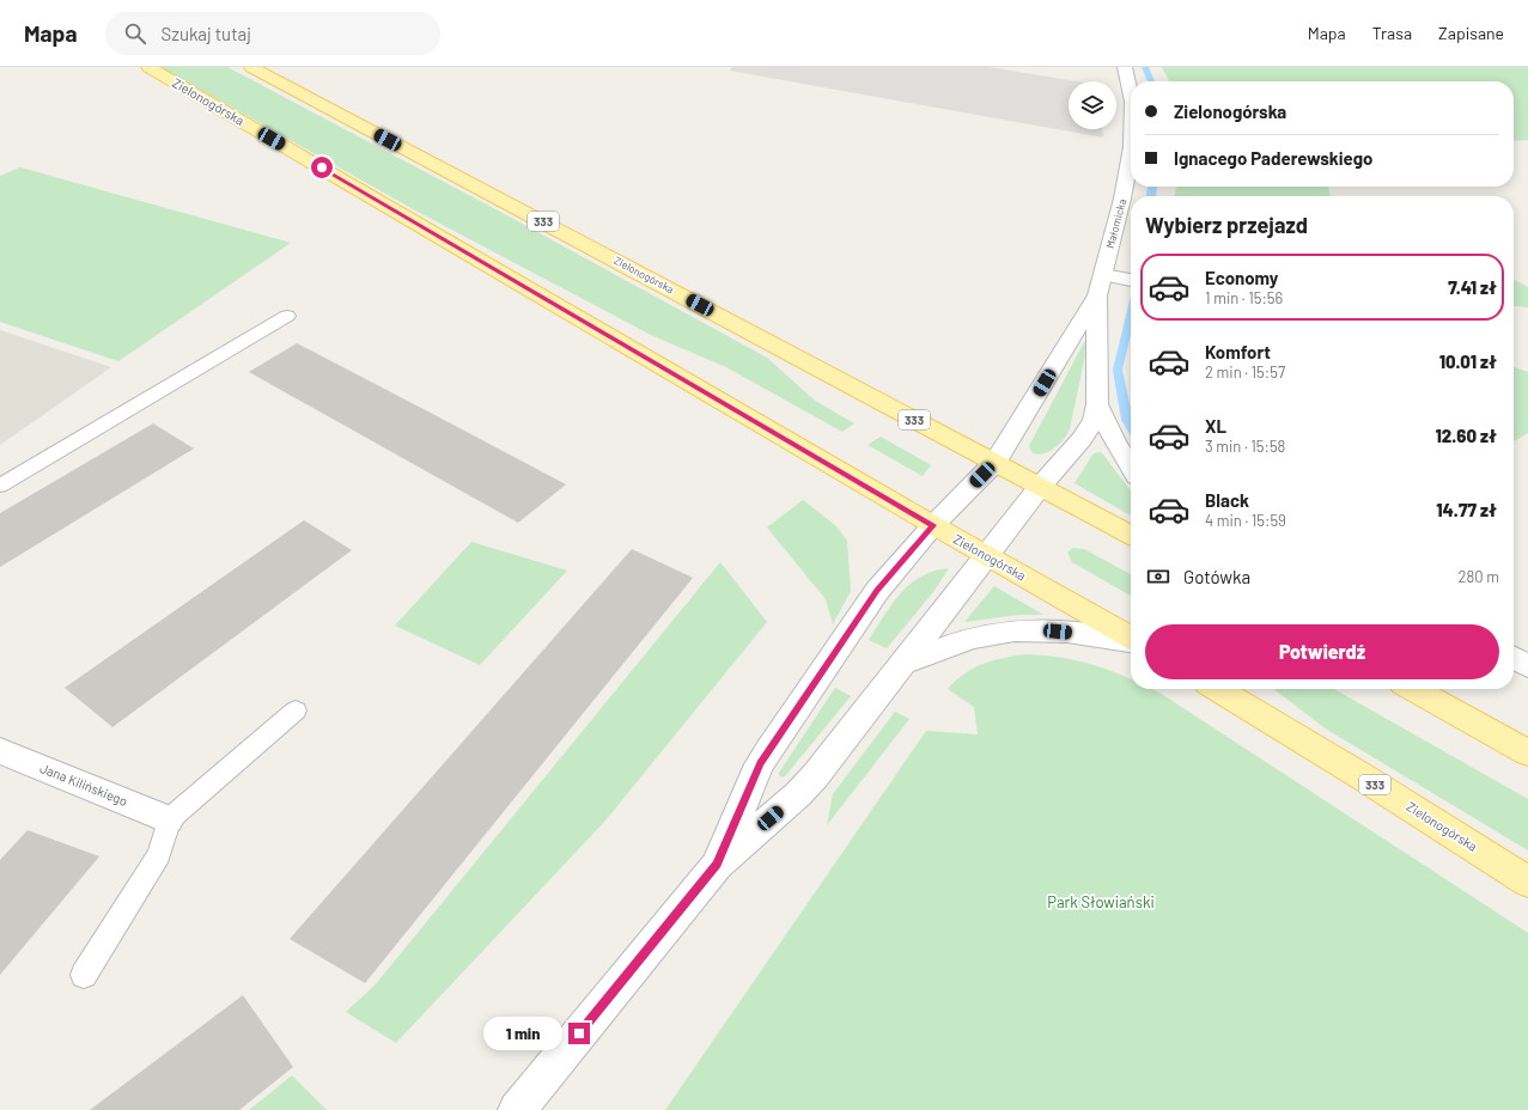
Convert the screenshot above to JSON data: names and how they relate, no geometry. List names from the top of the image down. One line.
{"streets":{"main road":["Zielonogórska","333"],"street":["Małomicka","Jana Kilińskiego"]},"crossings":[["Zielonogórska","Małomicka"]],"parks":["Park Słowiański"],"page":{"header":"Mapa","search":"Szukaj tutaj","nav":["Mapa","Trasa","Zapisane"],"banner":["Zielonogórska","Ignacego Paderewskiego"],"heading":"Wybierz przejazd","list":[{"name":"Economy","note":"1 min · 15:56","value":"7.41 zł"},{"name":"Komfort","note":"2 min · 15:57","value":"10.01 zł"},{"name":"XL","note":"3 min · 15:58","value":"12.60 zł"},{"name":"Black","note":"4 min · 15:59","value":"14.77 zł"}],"pay":["Gotówka","280 m"],"buttons":"Potwierdź","bubble":"1 min"}}
